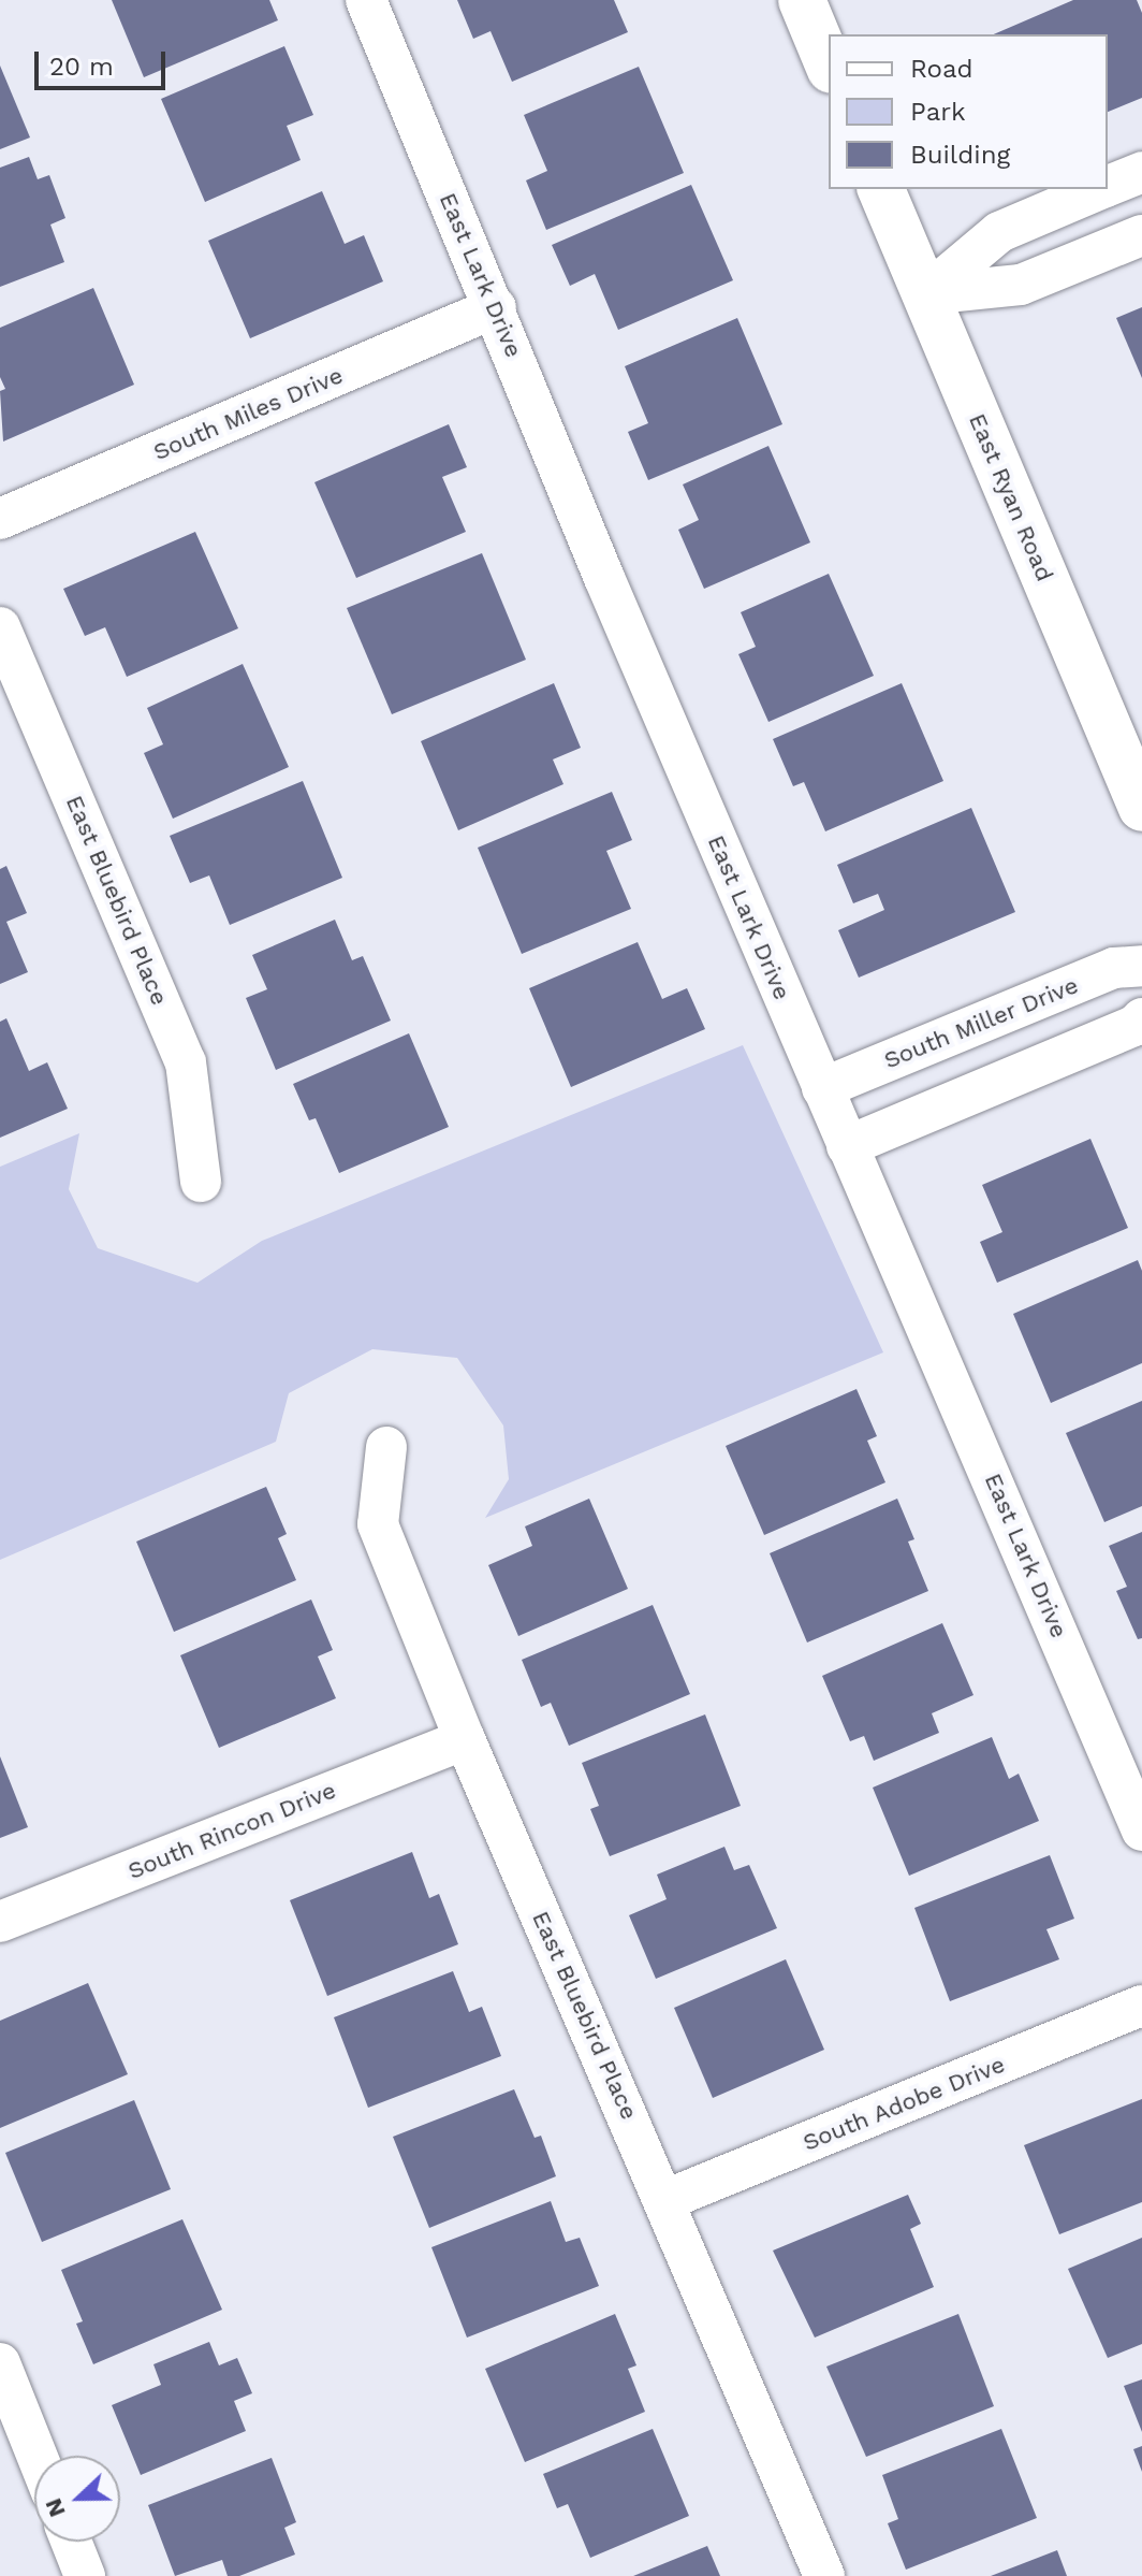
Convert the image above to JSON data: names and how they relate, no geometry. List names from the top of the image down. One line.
{"streets":{"street":["East Lark Drive","South Miles Drive","East Ryan Road","East Bluebird Place","South Miller Drive","South Rincon Drive","South Adobe Drive"]},"crossings":[["East Lark Drive","South Miles Drive"],["East Lark Drive","South Miller Drive"],["East Bluebird Place","South Rincon Drive"],["East Bluebird Place","South Adobe Drive"]],"legend":["Road","Park","Building"],"scale_bar":"20 m","north":"left"}
